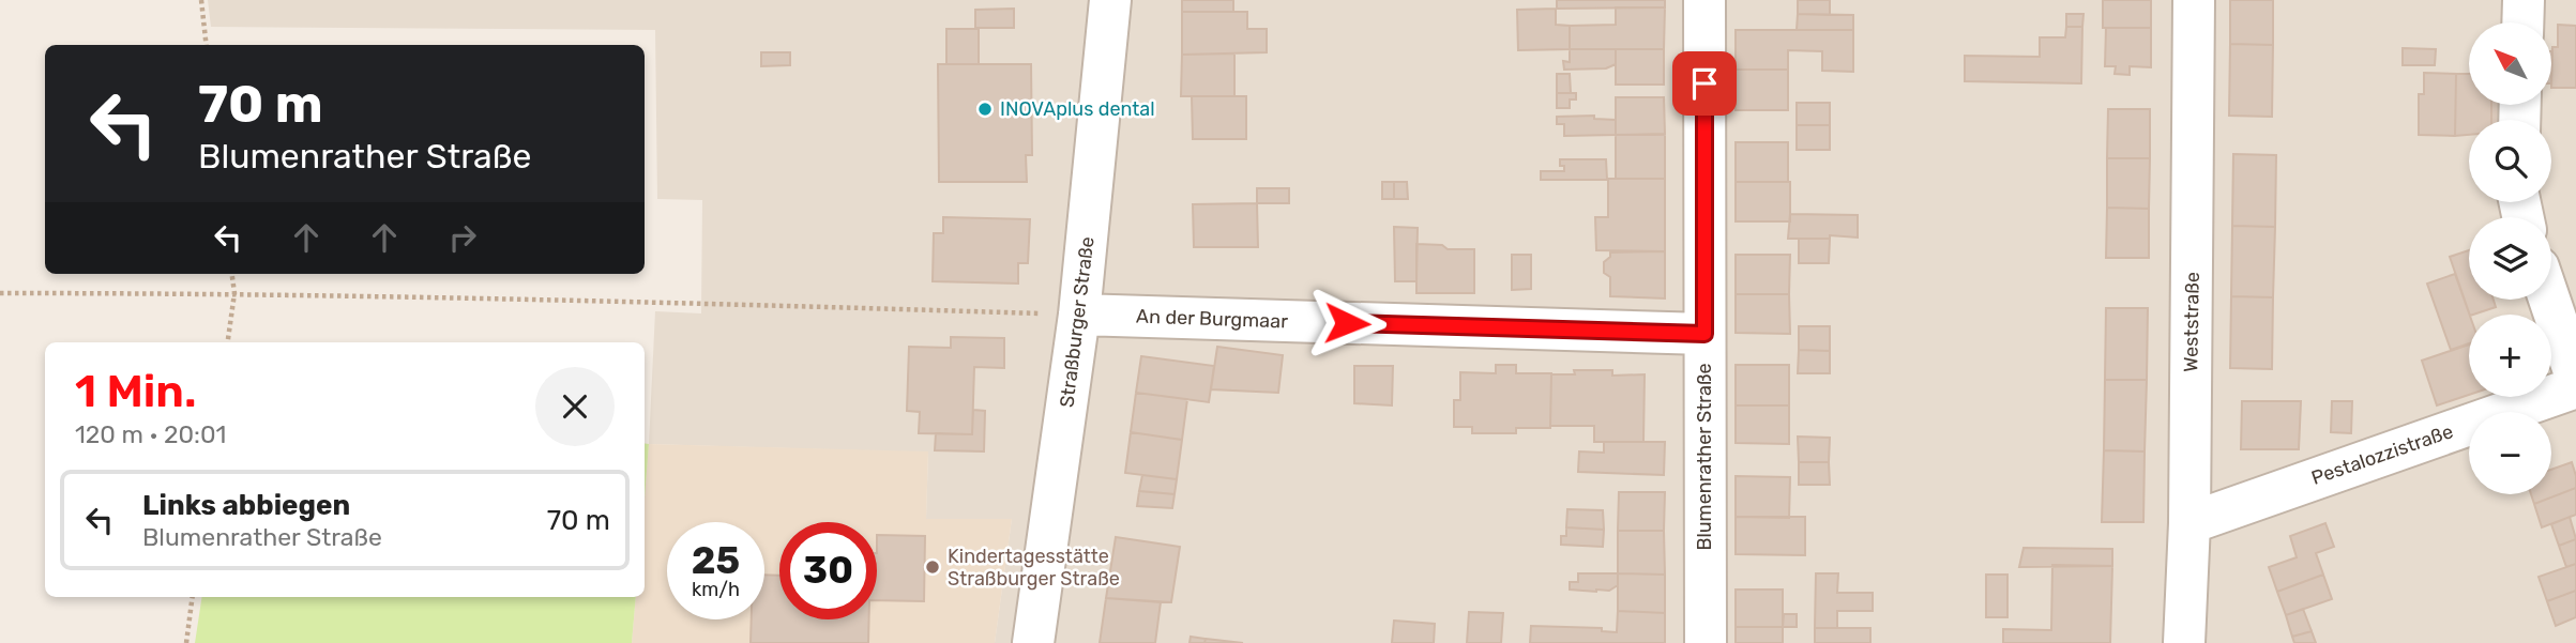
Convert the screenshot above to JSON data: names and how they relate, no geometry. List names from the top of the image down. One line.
{"streets":{"street":["An der Burgmaar","Straßburger Straße","Weststraße","Pestalozzistraße","Blumenrather Straße"]},"crossings":[["An der Burgmaar","Straßburger Straße"],["An der Burgmaar","Blumenrather Straße"],["Weststraße","Pestalozzistraße"]],"places":["INOVAplus dental","Kindertagesstätte Straßburger Straße"],"north":"top left","page":{"map_buttons":["+","−"],"turn":["70 m","Blumenrather Straße"],"heading":["1 Min.","120 m · 20:01"],"list":[{"name":"Links abbiegen","note":"Blumenrather Straße","value":"70 m"}],"speed":"25 km/h","limit":"30"}}
